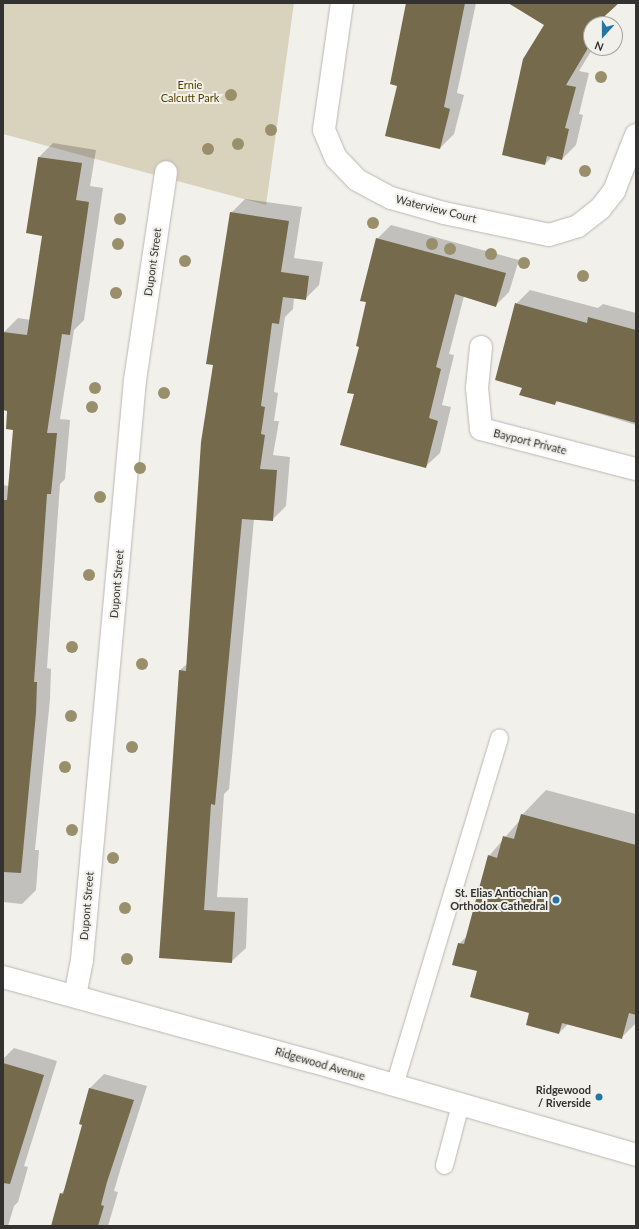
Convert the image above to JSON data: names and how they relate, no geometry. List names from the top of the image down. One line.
{"streets":{"street":["Waterview Court","Dupont Street","Bayport Private","Ridgewood Avenue"]},"crossings":[["Dupont Street","Ridgewood Avenue"]],"parks":["Ernie Calcutt Park"],"places":["St. Elias Antiochian Orthodox Cathedral","Ridgewood / Riverside"],"north":"bottom"}
